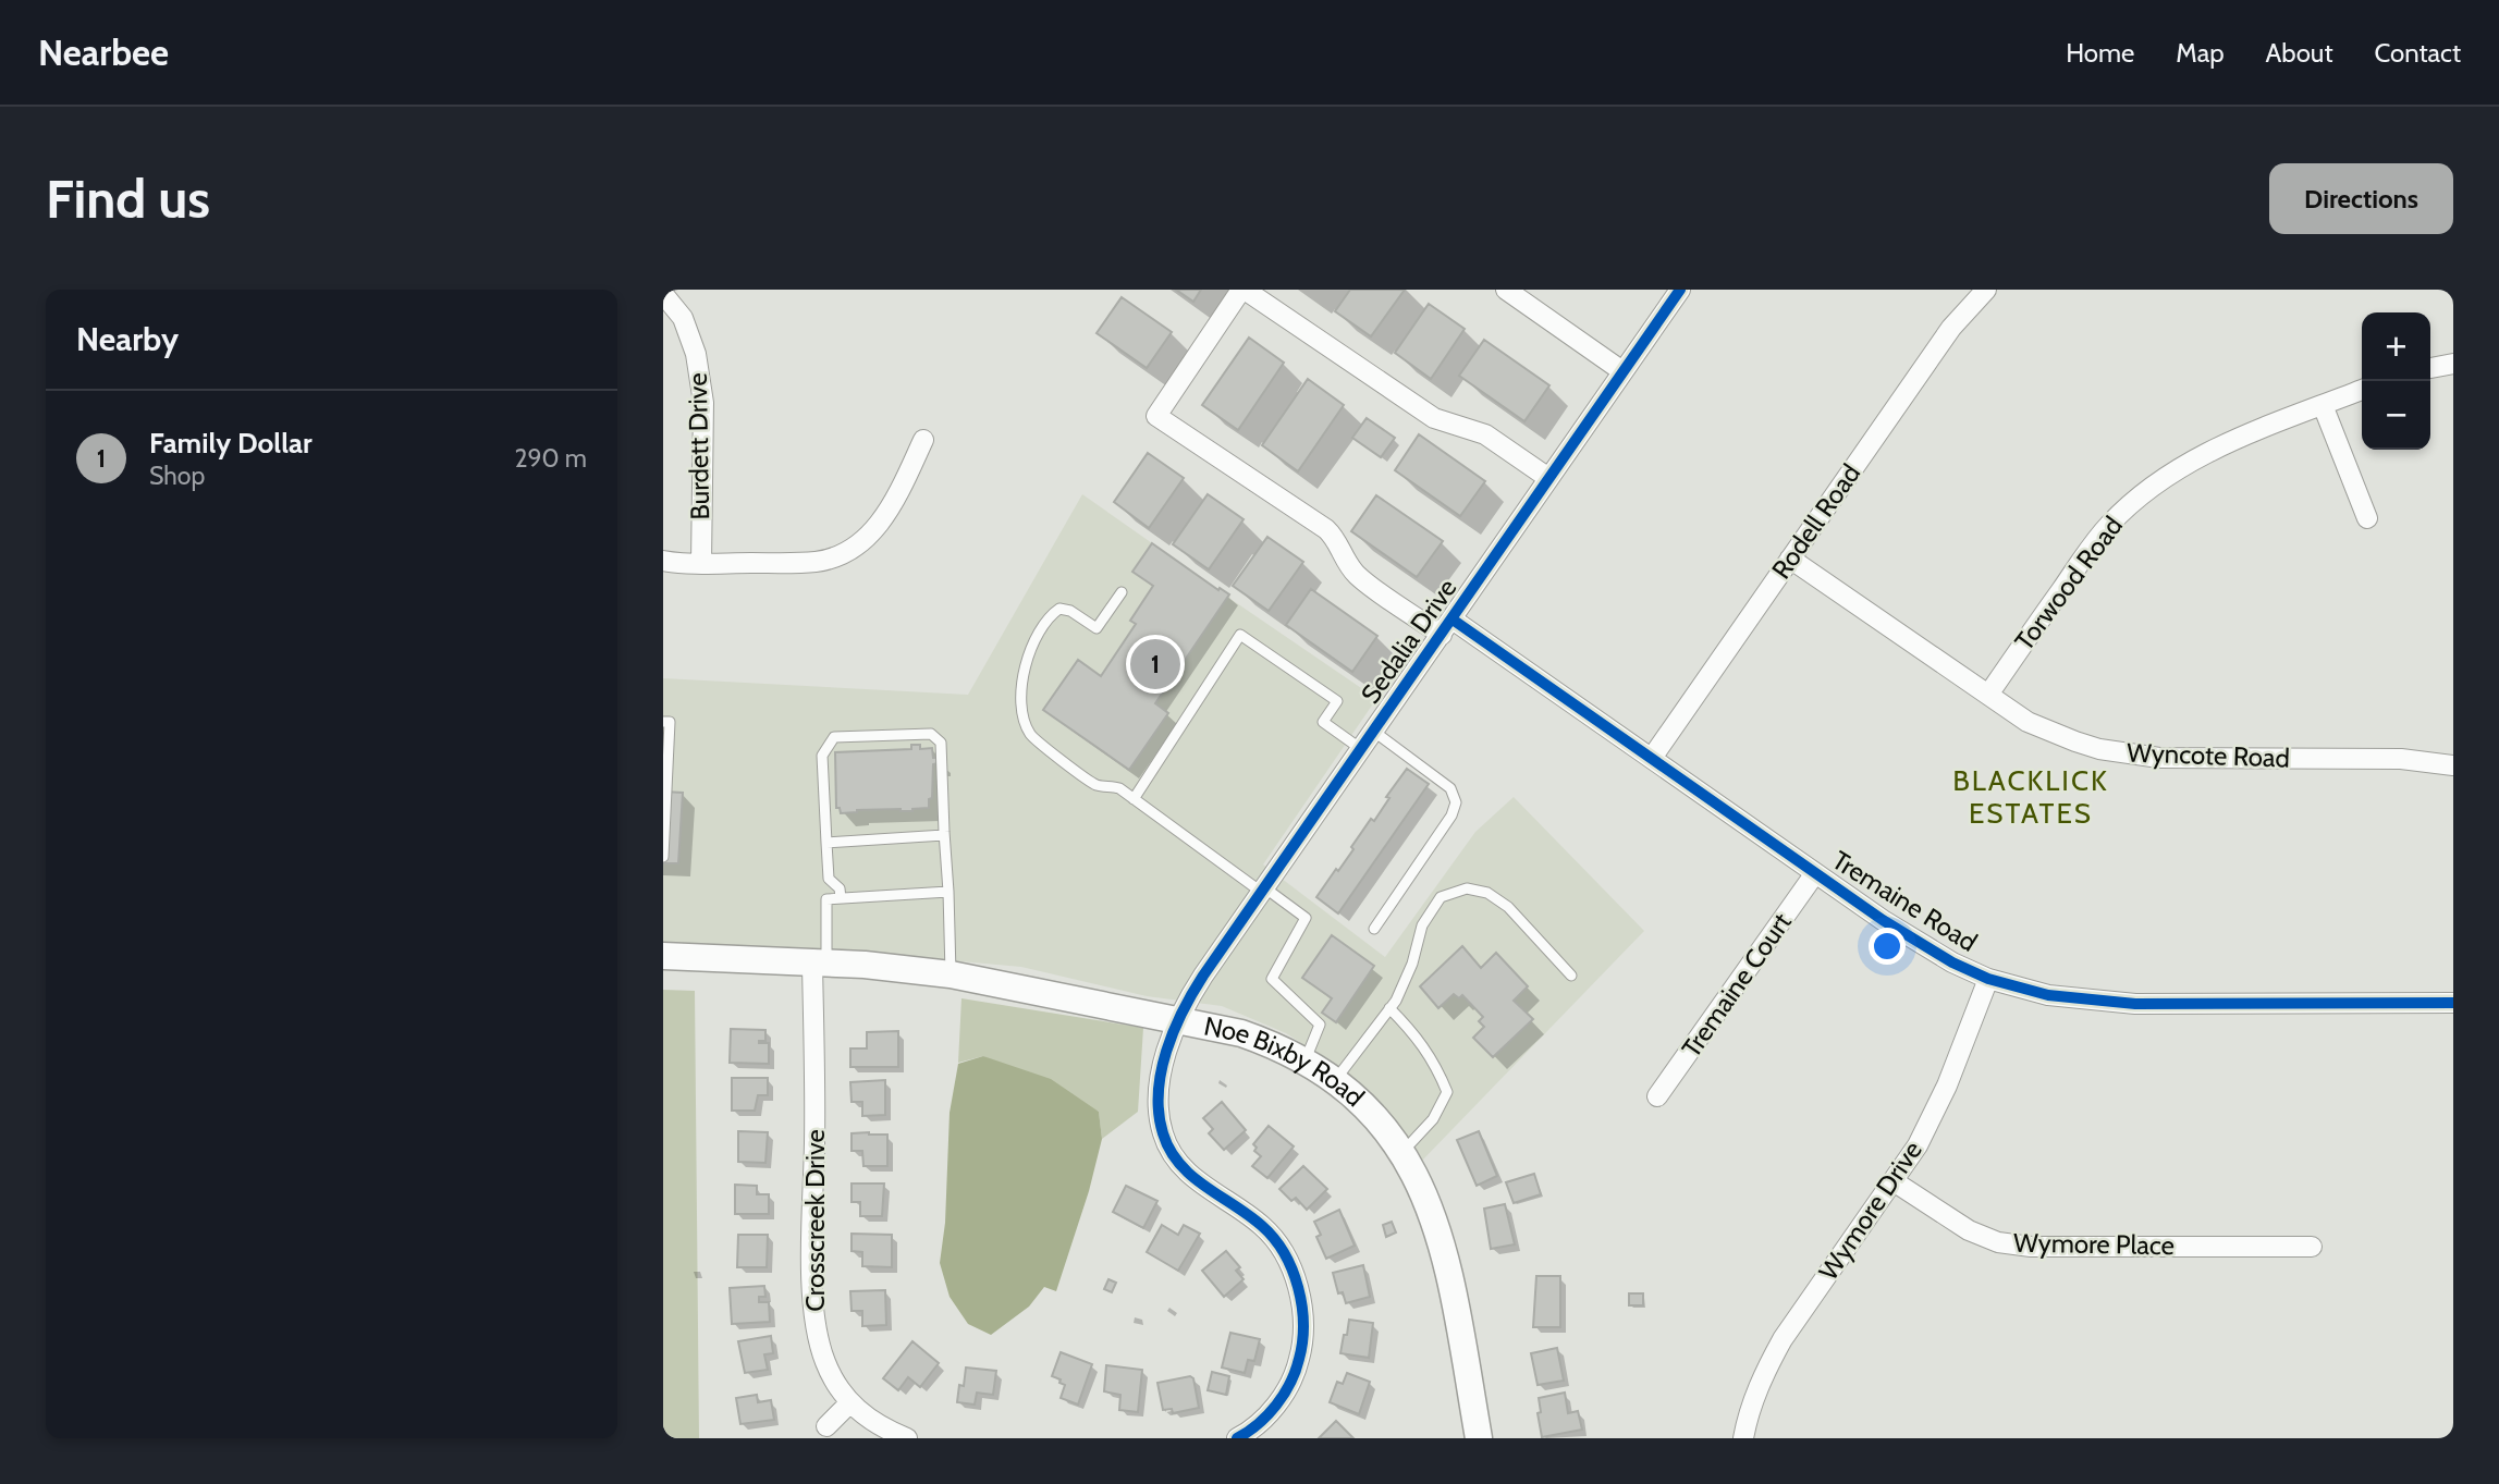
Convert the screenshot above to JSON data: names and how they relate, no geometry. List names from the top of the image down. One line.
{"streets":{"street":["Burdett Drive","Rodell Road","Torwood Road","Sedalia Drive","Wyncote Road","Tremaine Road","Tremaine Court","Noe Bixby Road","Wymore Drive","Crosscreek Drive","Wymore Place"]},"crossings":[["Rodell Road","Wyncote Road"],["Rodell Road","Tremaine Road"],["Torwood Road","Wyncote Road"],["Sedalia Drive","Tremaine Road"],["Sedalia Drive","Noe Bixby Road"],["Tremaine Road","Tremaine Court"],["Tremaine Road","Wymore Drive"],["Noe Bixby Road","Crosscreek Drive"],["Wymore Drive","Wymore Place"]],"districts":["BLACKLICK ESTATES"],"page":{"header":"Nearbee","nav":["Home","Map","About","Contact"],"buttons":"Directions","title":"Find us","heading":"Nearby","map_buttons":["+","−"],"list":[{"mark":"1","name":"Family Dollar","note":"Shop","value":"290 m"}],"pins":"1"}}
